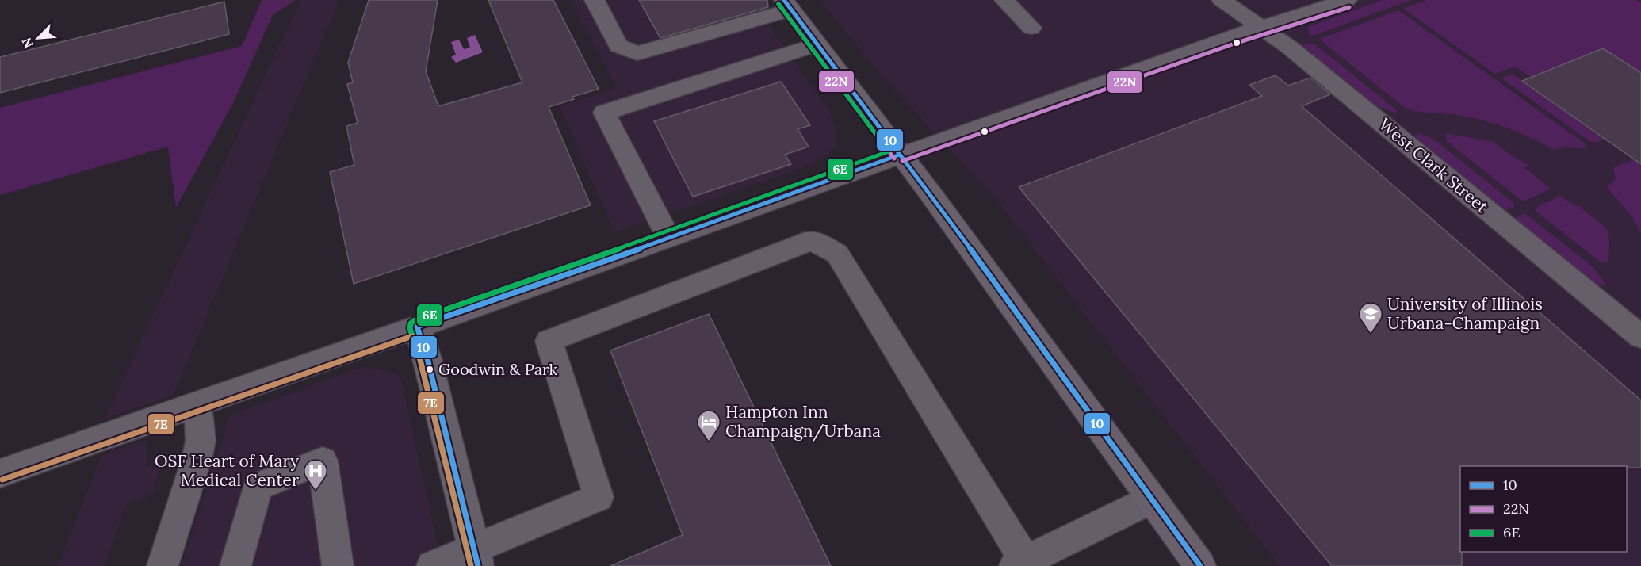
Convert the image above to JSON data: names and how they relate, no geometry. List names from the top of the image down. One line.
{"streets":{"street":["West Clark Street"]},"places":{"school or university":["University of Illinois Urbana-Champaign"],"other":["Goodwin & Park"],"hotel":["Hampton Inn Champaign/Urbana"],"hospital":["OSF Heart of Mary Medical Center"]},"lines":["transit line 10","transit line 22N","transit line 6E","transit line 7E"],"legend":["10","22N","6E"],"north":"bottom left"}
